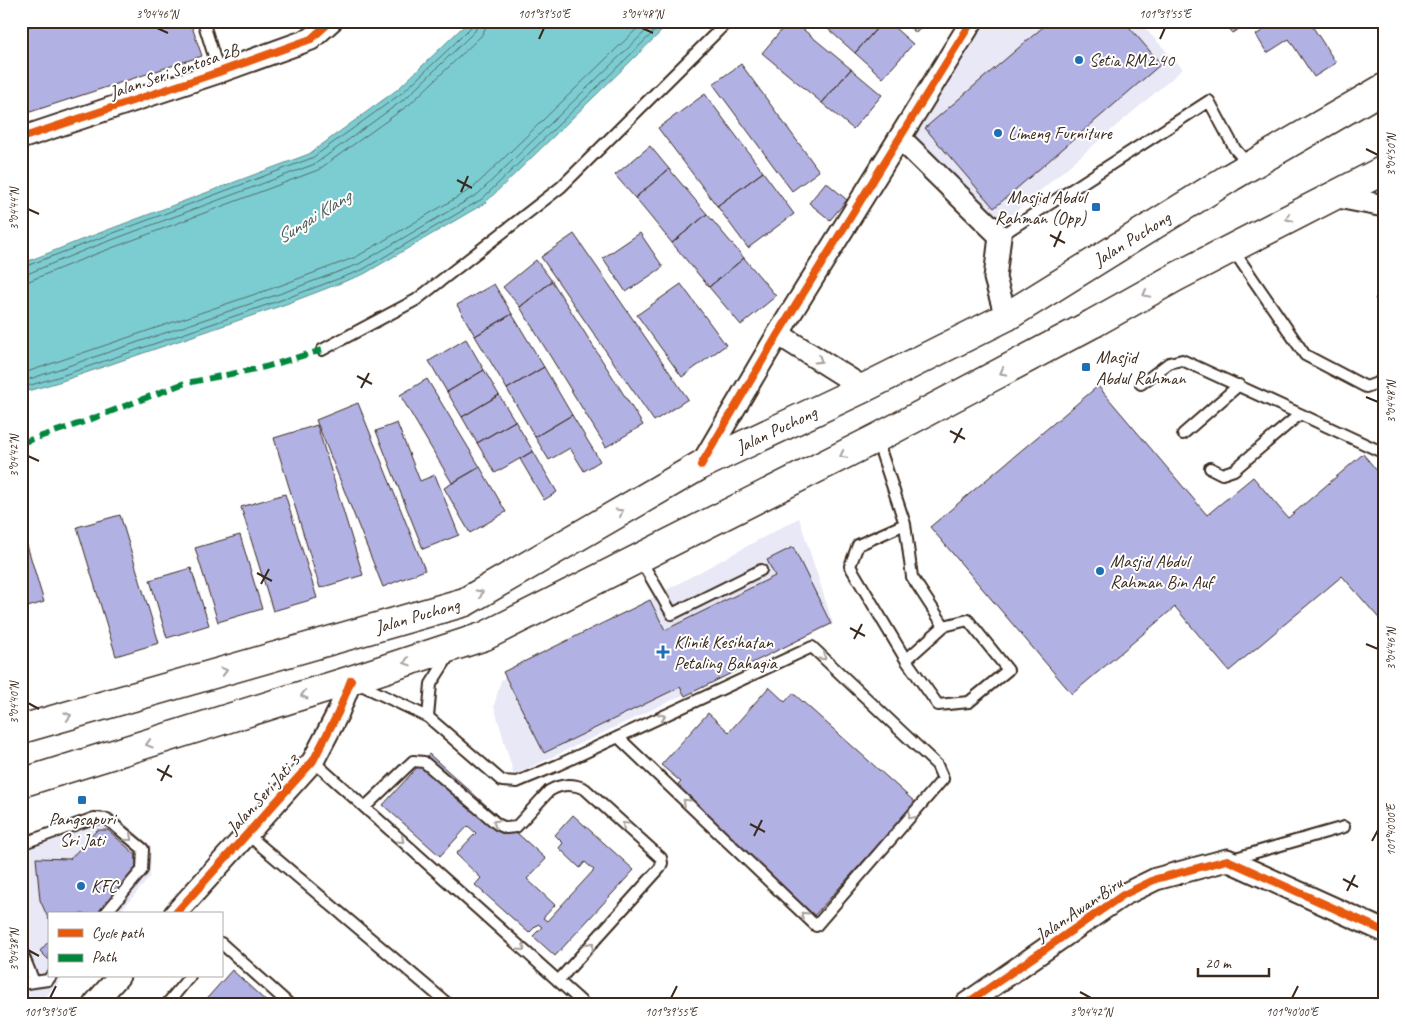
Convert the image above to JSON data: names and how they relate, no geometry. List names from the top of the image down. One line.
{"streets":{"main road":["Jalan Puchong"],"street":["Jalan Seri Sentosa 2B","Jalan Seri Jati 3","Jalan Awan Biru"]},"water":["Sungai Klang"],"places":{"other":["Setia RM2.40","Limeng Furniture","Masjid Abdul Rahman Bin Auf","KFC"],"transit":["Masjid Abdul Rahman (Opp)","Masjid Abdul Rahman","Pangsapuri Sri Jati"],"health":["Klinik Kesihatan Petaling Bahagia"]},"legend":["Cycle path","Path"],"scale_bar":"20 m","coordinates":["3°04'46\"N","101°39'50\"E","3°04'48\"N","101°39'55\"E","3°04'50\"N","3°04'44\"N","3°04'42\"N","3°04'40\"N","101°40'00\"E","3°04'38\"N"]}
